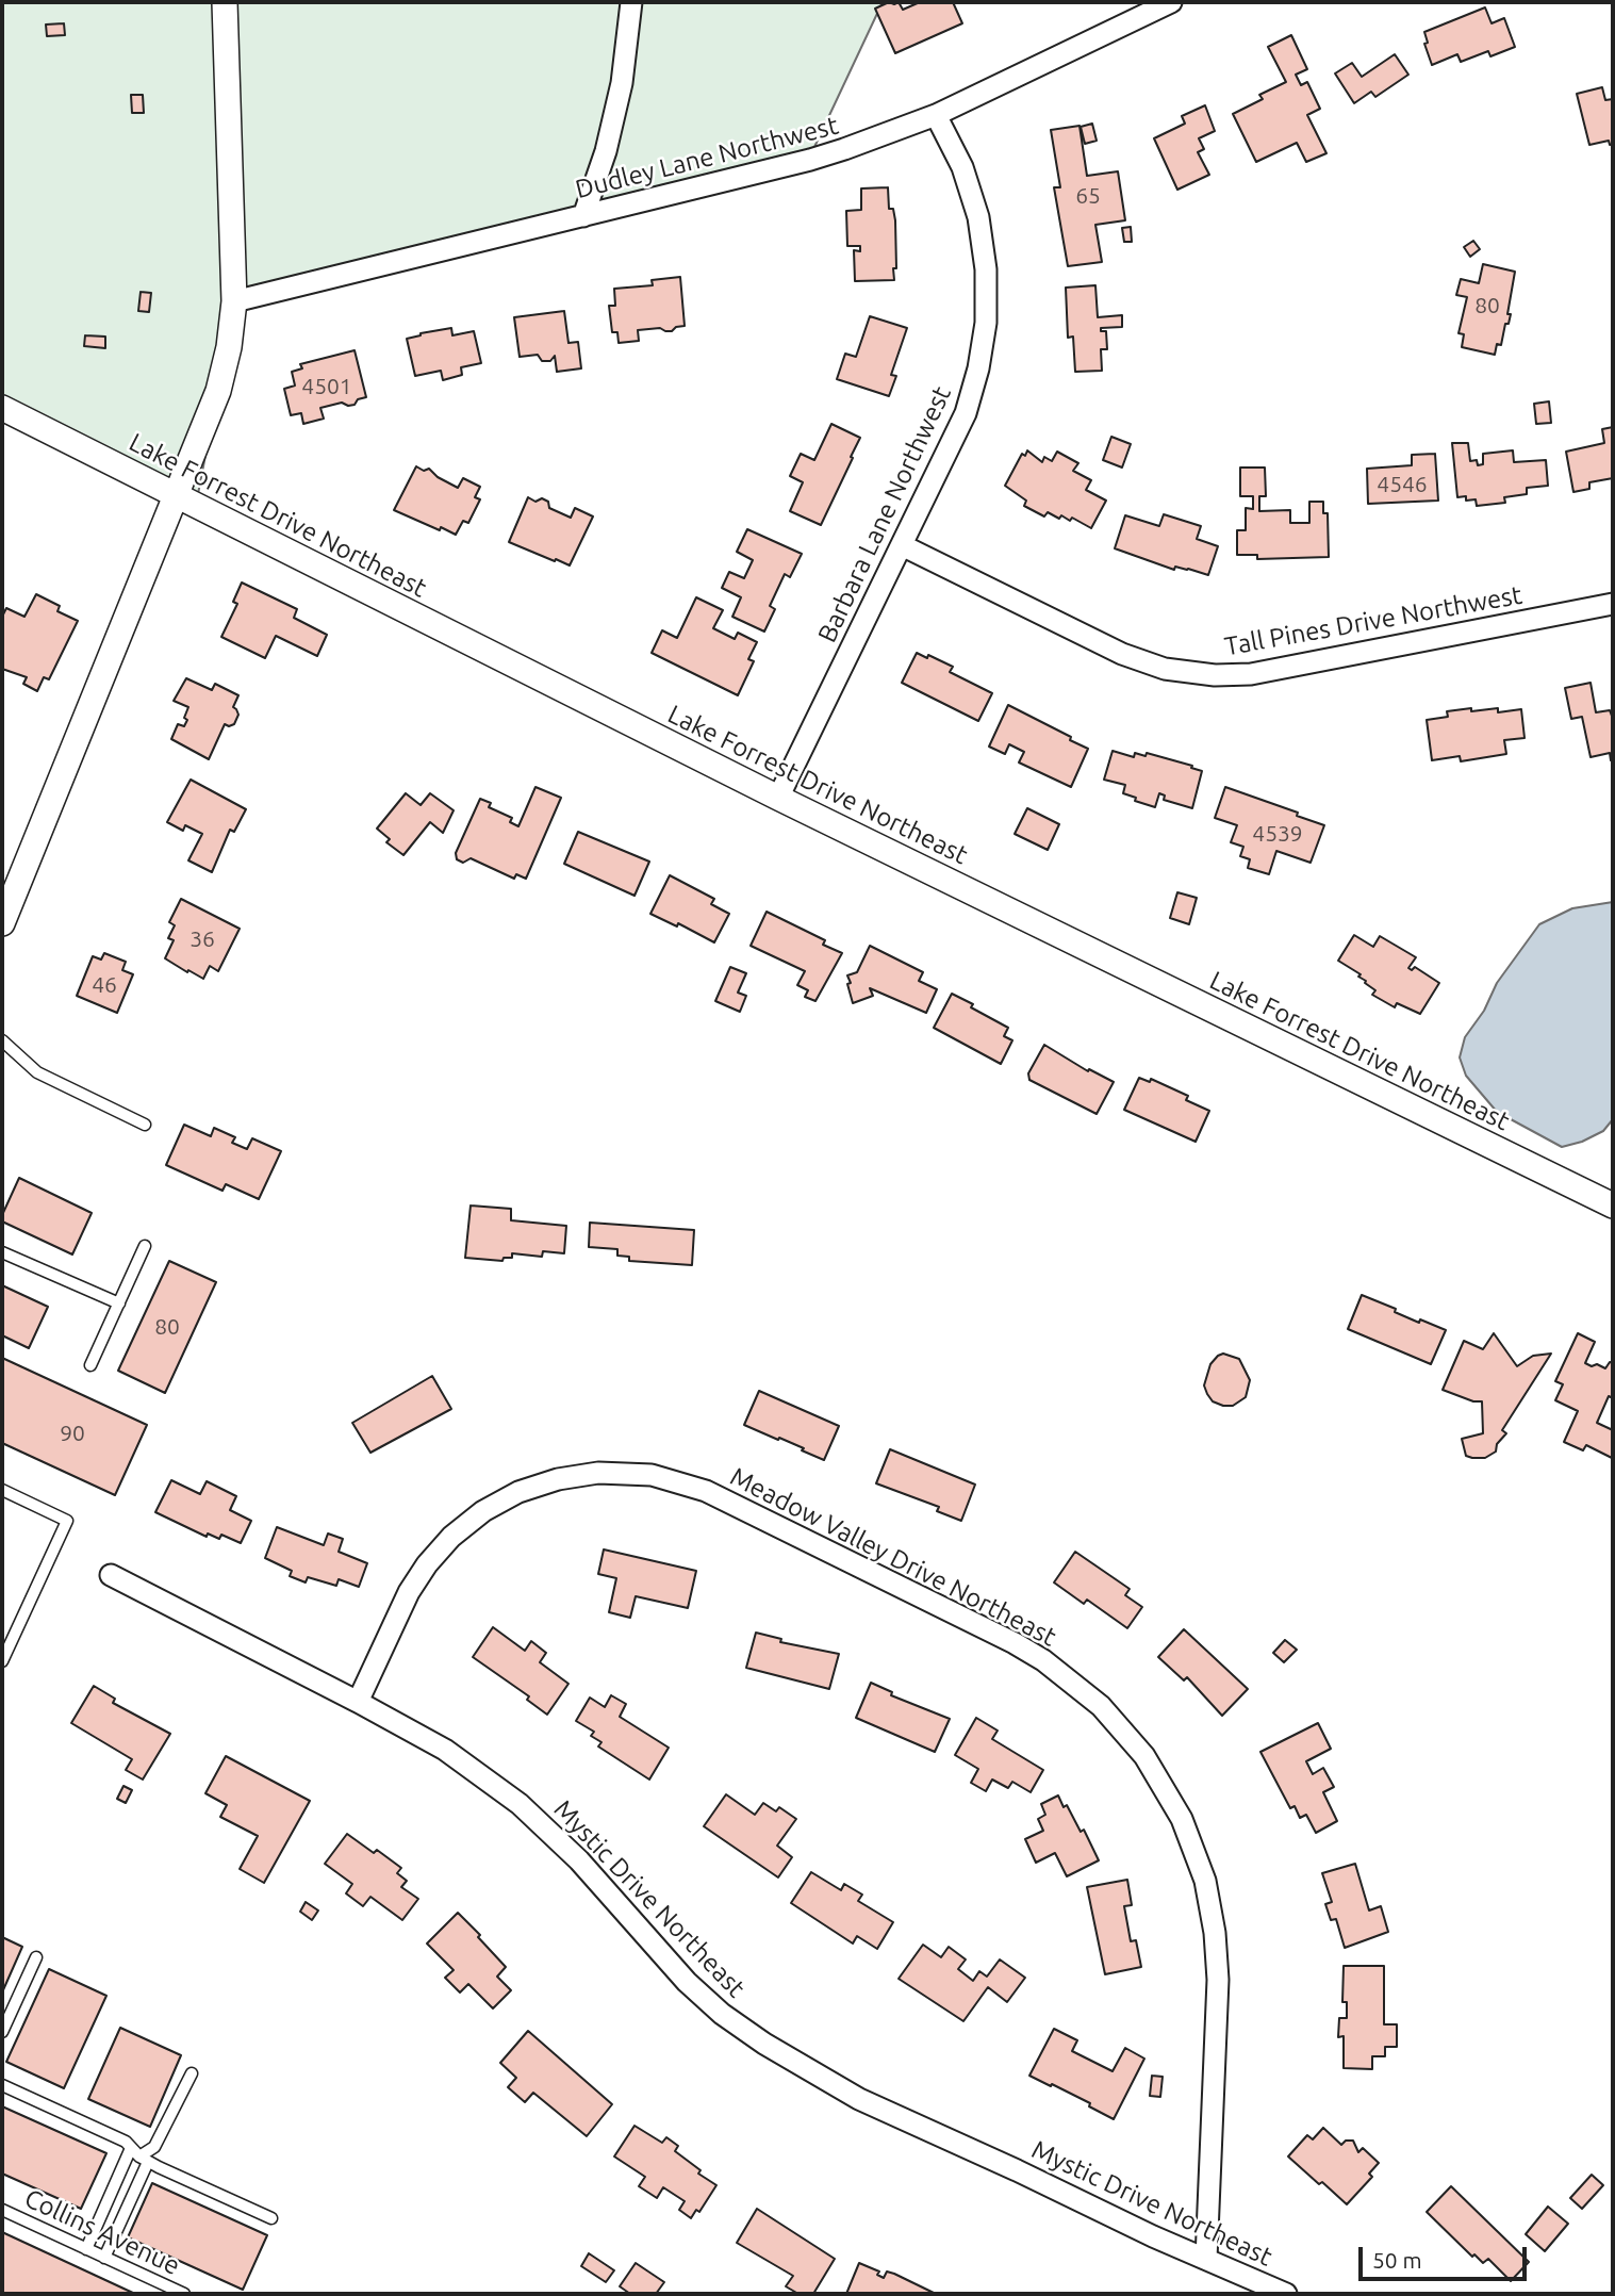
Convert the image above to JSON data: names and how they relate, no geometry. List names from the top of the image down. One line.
{"streets":{"street":["Dudley Lane Northwest","Barbara Lane Northwest","Lake Forrest Drive Northeast","Tall Pines Drive Northwest","Meadow Valley Drive Northeast","Mystic Drive Northeast"],"lane":["Collins Avenue"]},"crossings":[["Dudley Lane Northwest","Barbara Lane Northwest"],["Barbara Lane Northwest","Lake Forrest Drive Northeast"],["Barbara Lane Northwest","Tall Pines Drive Northwest"],["Meadow Valley Drive Northeast","Mystic Drive Northeast"]],"house_numbers":["65","80","4501","4546","4539","36","46","80","90"],"scale_bar":"50 m"}
